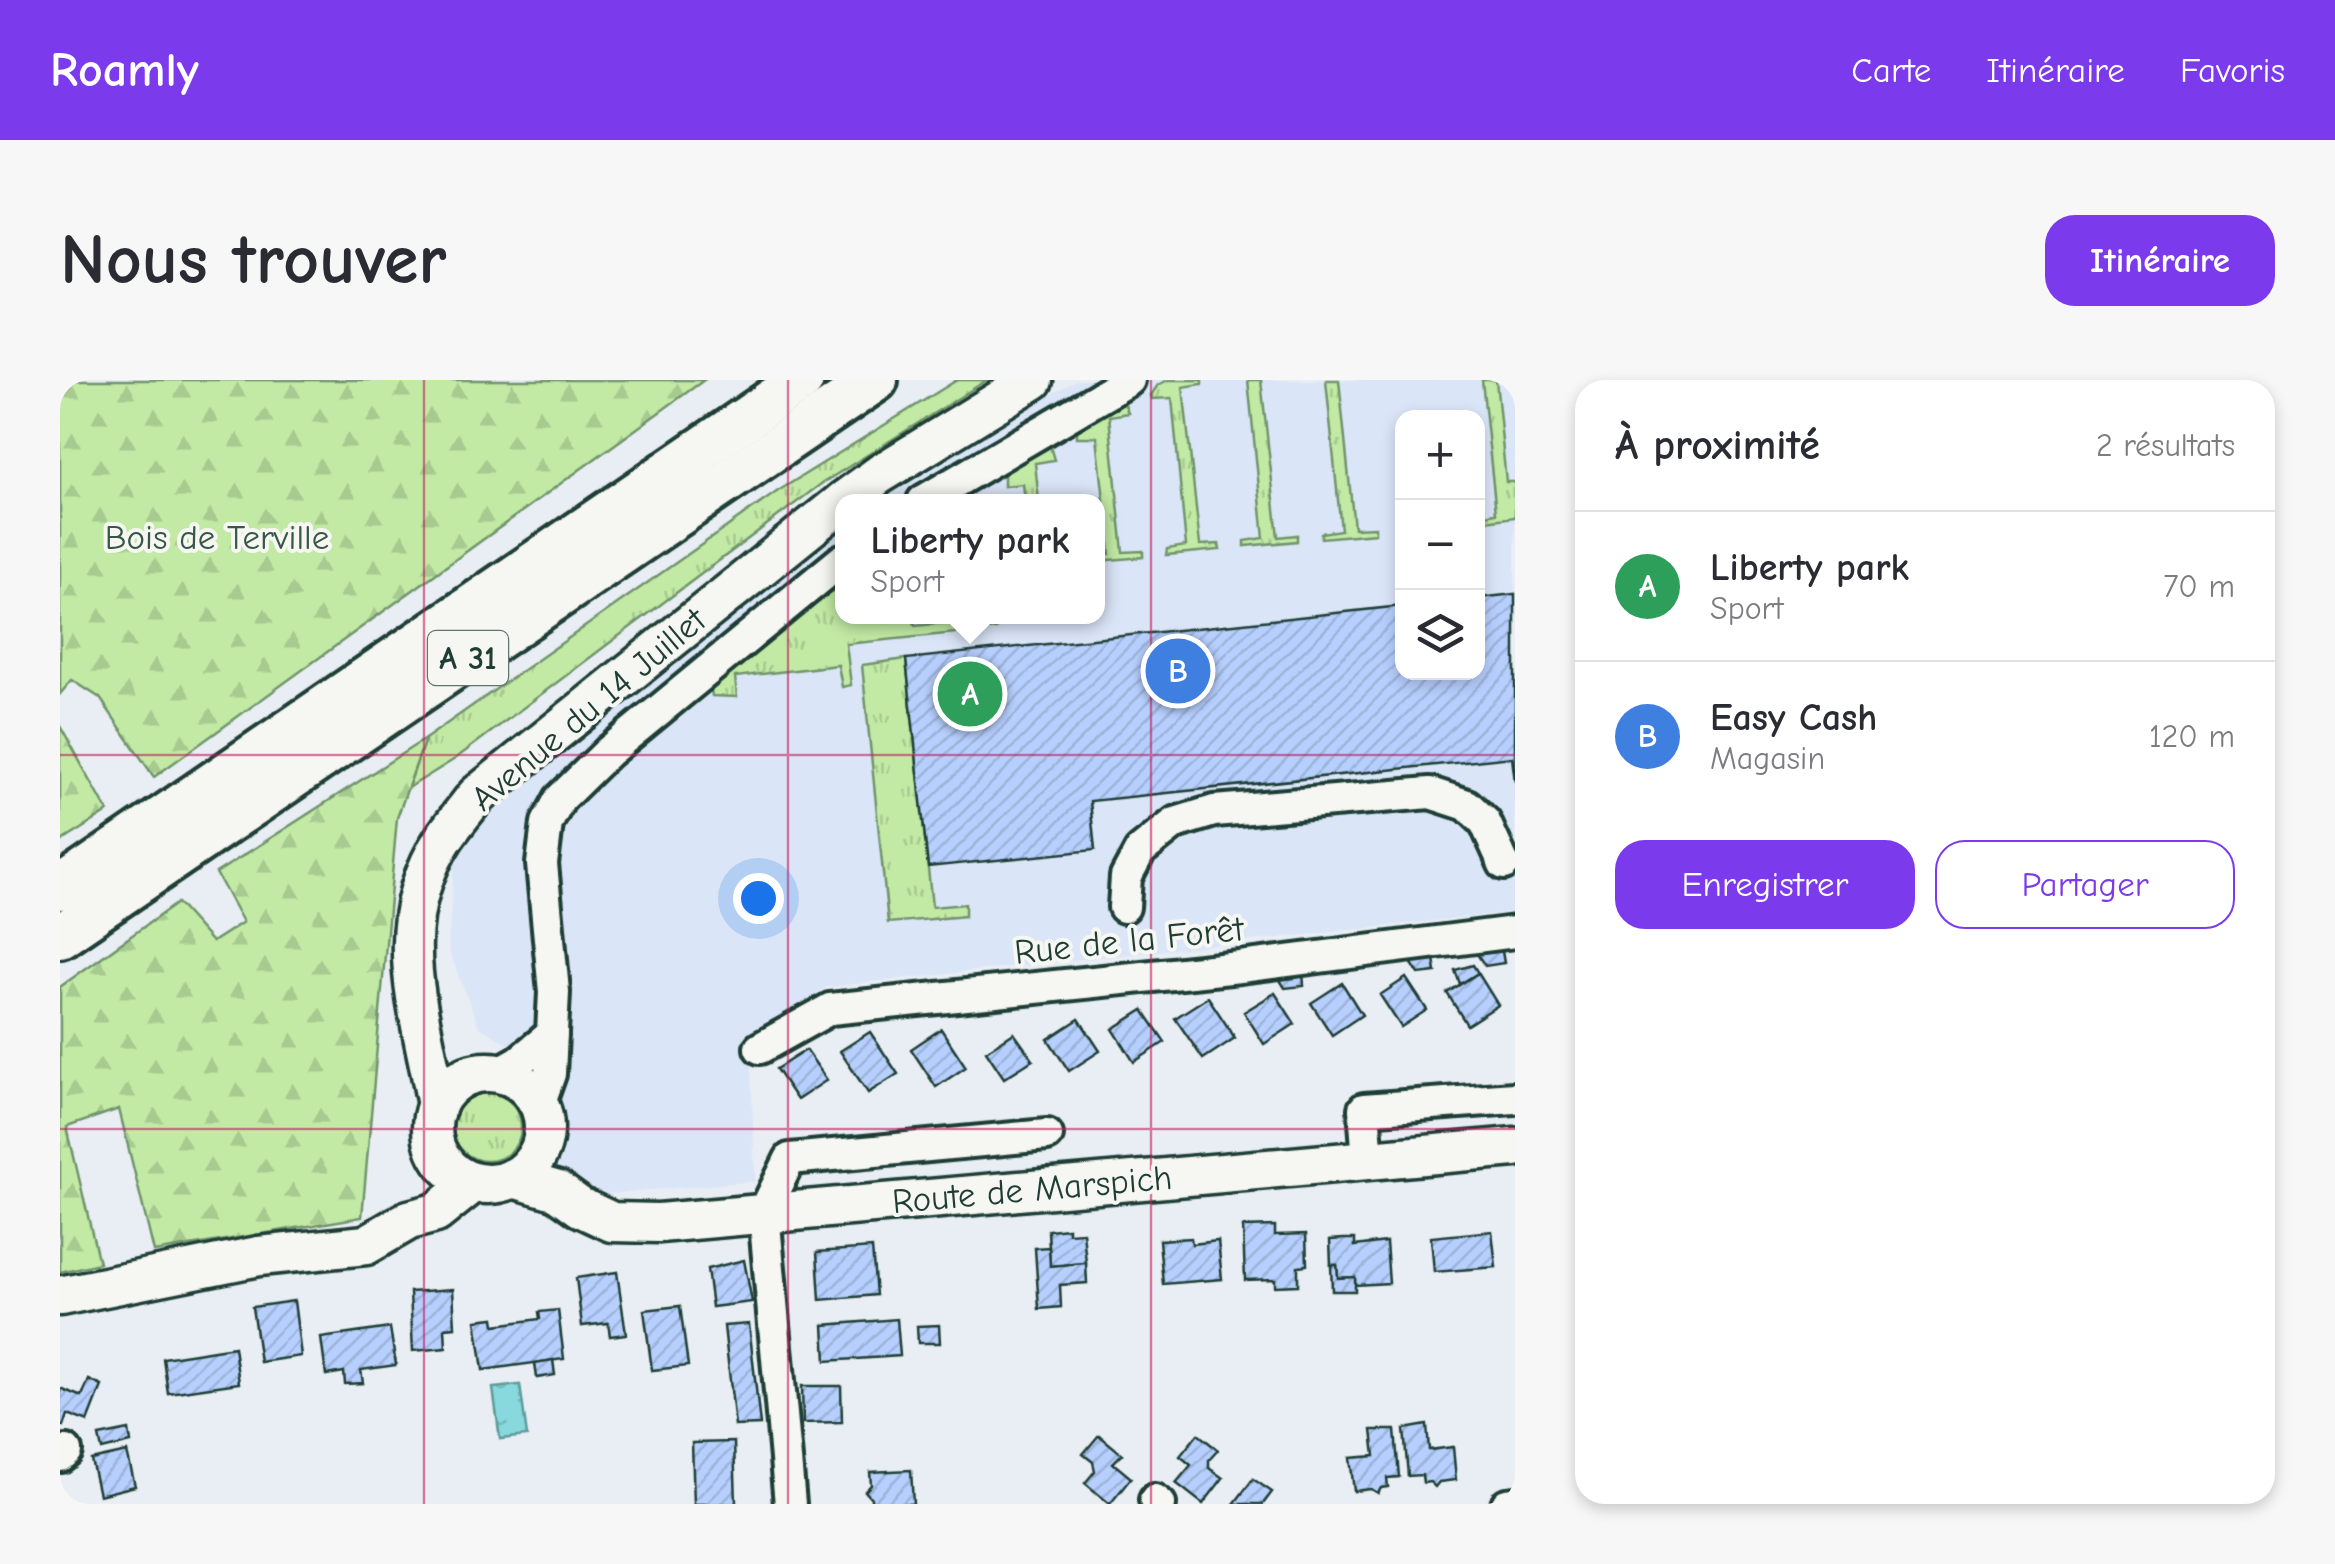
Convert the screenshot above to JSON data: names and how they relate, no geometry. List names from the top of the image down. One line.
{"streets":{"highway":["A 31"],"main road":["Avenue du 14 Juillet","Route de Marspich"],"street":["Rue de la Forêt"]},"crossings":[["Avenue du 14 Juillet","Route de Marspich"]],"parks":["Bois de Terville"],"page":{"header":"Roamly","nav":["Carte","Itinéraire","Favoris"],"buttons":["Itinéraire",["Enregistrer","Partager"]],"title":"Nous trouver","heading":["À proximité","2 résultats"],"map_buttons":["+","−"],"popup":["Liberty park","Sport"],"list":[{"mark":"A","name":"Liberty park","note":"Sport","value":"70 m"},{"mark":"B","name":"Easy Cash","note":"Magasin","value":"120 m"}],"pins":["B","A"]}}
